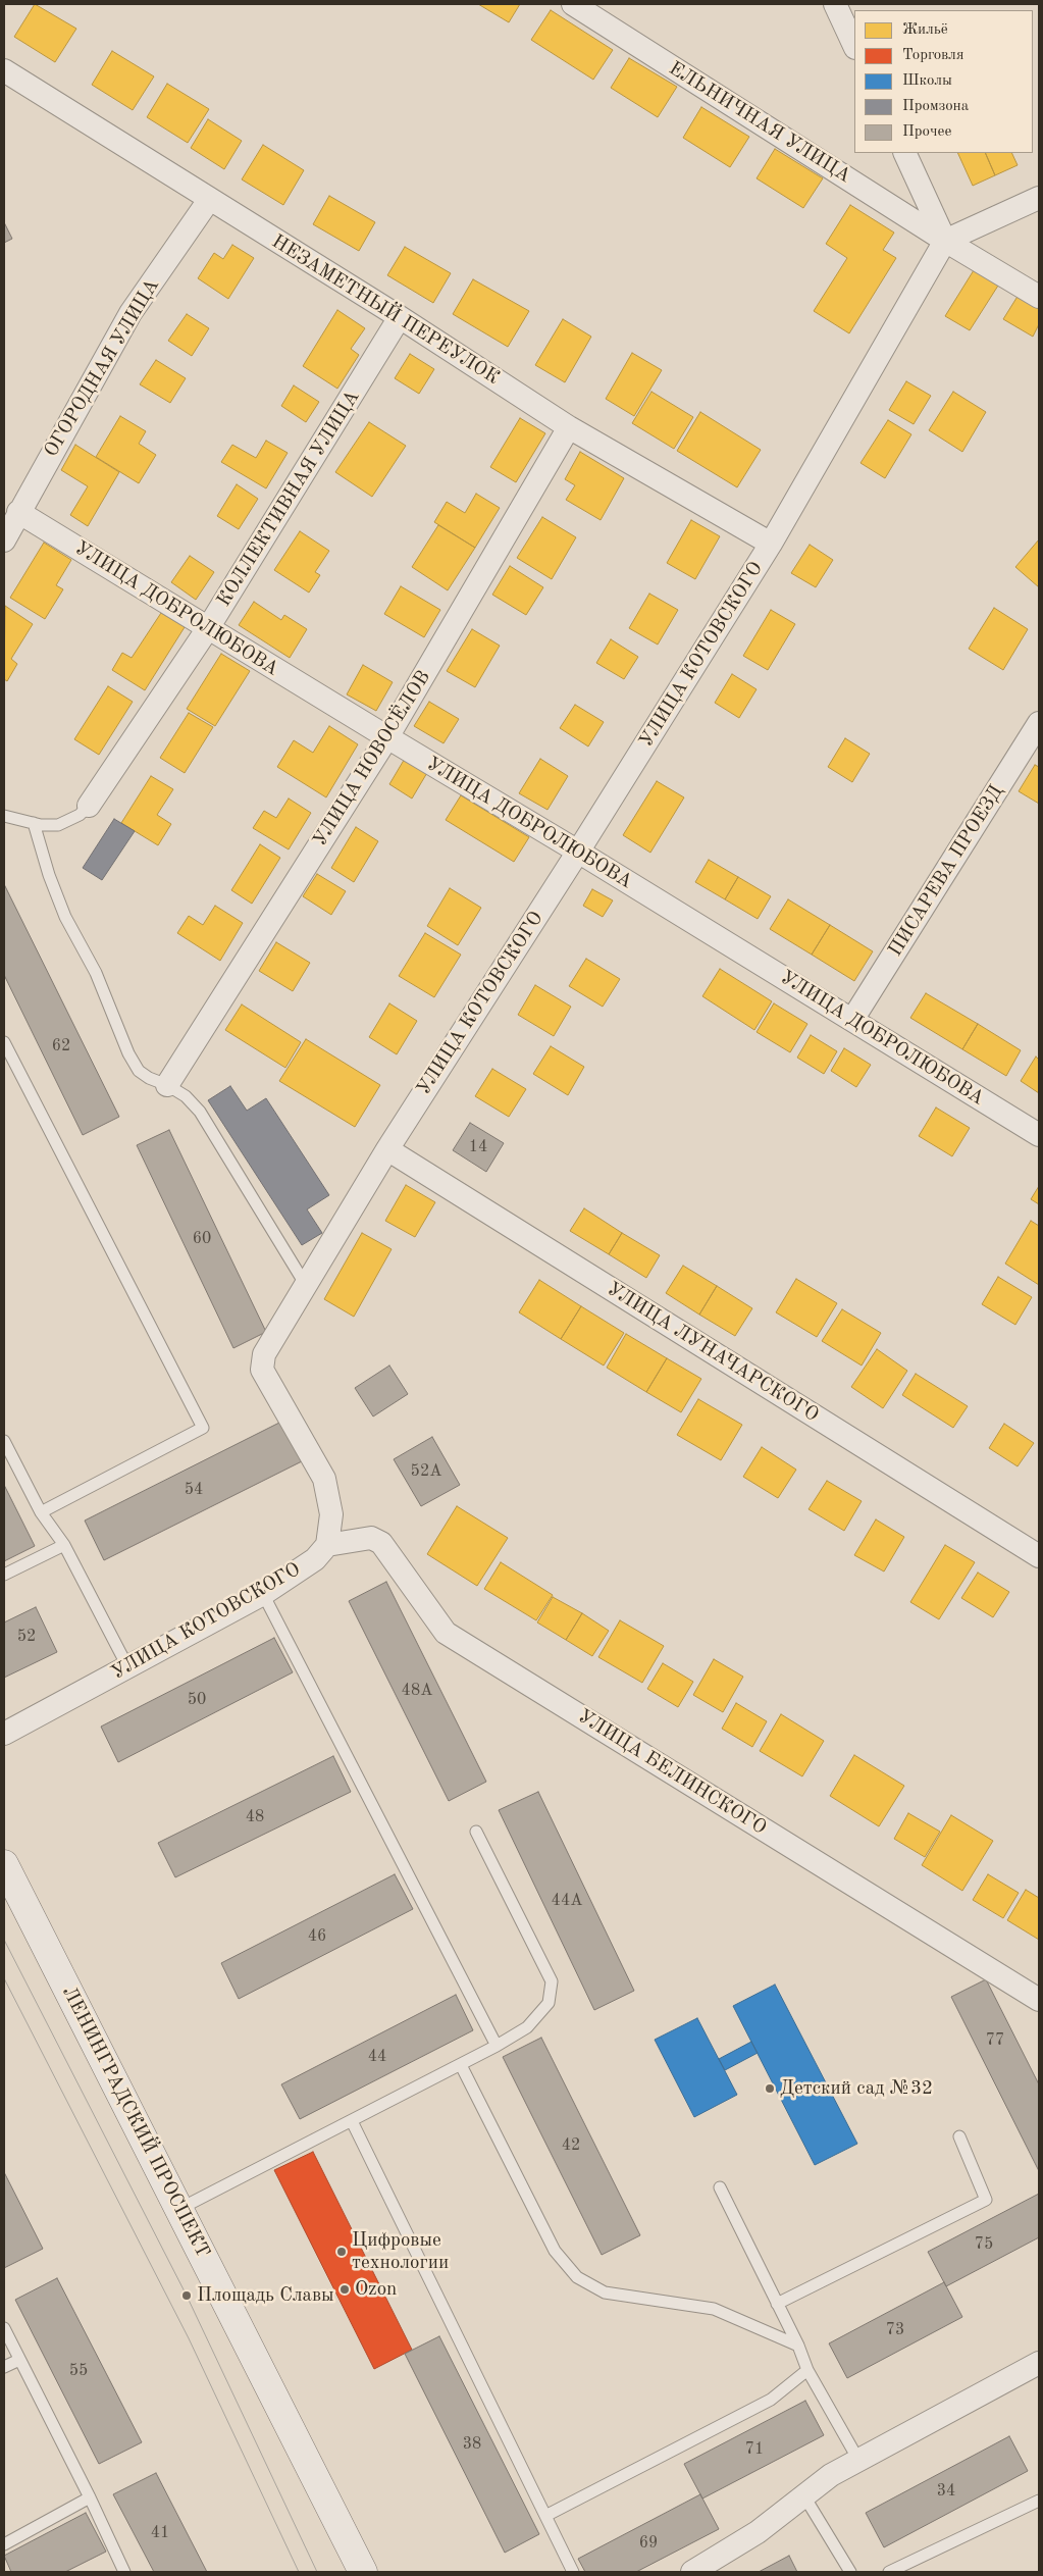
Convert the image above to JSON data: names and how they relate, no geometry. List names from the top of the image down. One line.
{"streets":{"main road":["ЛЕНИНГРАДСКИЙ ПРОСПЕКТ"],"street":["ЕЛЬНИЧНАЯ УЛИЦА","НЕЗАМЕТНЫЙ ПЕРЕУЛОК","ОГОРОДНАЯ УЛИЦА","КОЛЛЕКТИВНАЯ УЛИЦА","УЛИЦА ДОБРОЛЮБОВА","УЛИЦА КОТОВСКОГО","УЛИЦА НОВОСЁЛОВ","ПИСАРЕВА ПРОЕЗД","УЛИЦА ЛУНАЧАРСКОГО","УЛИЦА БЕЛИНСКОГО"]},"crossings":[["ЕЛЬНИЧНАЯ УЛИЦА","УЛИЦА КОТОВСКОГО"],["НЕЗАМЕТНЫЙ ПЕРЕУЛОК","ОГОРОДНАЯ УЛИЦА"],["НЕЗАМЕТНЫЙ ПЕРЕУЛОК","КОЛЛЕКТИВНАЯ УЛИЦА"],["НЕЗАМЕТНЫЙ ПЕРЕУЛОК","УЛИЦА КОТОВСКОГО"],["НЕЗАМЕТНЫЙ ПЕРЕУЛОК","УЛИЦА НОВОСЁЛОВ"],["ОГОРОДНАЯ УЛИЦА","УЛИЦА ДОБРОЛЮБОВА"],["КОЛЛЕКТИВНАЯ УЛИЦА","УЛИЦА ДОБРОЛЮБОВА"],["УЛИЦА ДОБРОЛЮБОВА","УЛИЦА КОТОВСКОГО"],["УЛИЦА ДОБРОЛЮБОВА","УЛИЦА НОВОСЁЛОВ"],["УЛИЦА ДОБРОЛЮБОВА","ПИСАРЕВА ПРОЕЗД"],["УЛИЦА КОТОВСКОГО","УЛИЦА ЛУНАЧАРСКОГО"],["УЛИЦА КОТОВСКОГО","УЛИЦА БЕЛИНСКОГО"]],"places":["Детский сад №32","Цифровые технологии","Ozon","Площадь Славы"],"house_numbers":["62","14","60","52А","54","52","48А","50","48","44А","46","77","44","42","75","73","55","38","71","34","41","69"],"legend":["Жильё","Торговля","Школы","Промзона","Прочее"]}
